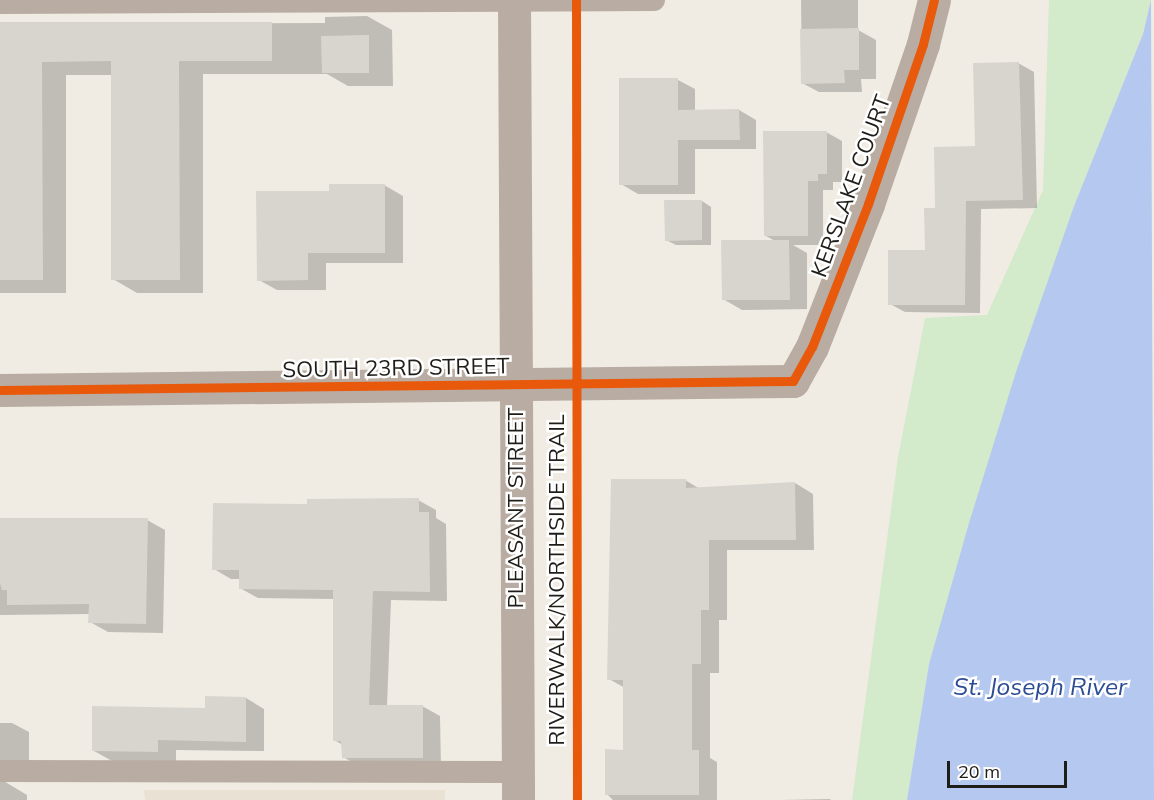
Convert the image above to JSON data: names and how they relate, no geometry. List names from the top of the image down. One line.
{"streets":{"street":["KERSLAKE COURT","SOUTH 23RD STREET","PLEASANT STREET"],"cycle path":["RIVERWALK/NORTHSIDE TRAIL"]},"crossings":[["KERSLAKE COURT","SOUTH 23RD STREET"],["SOUTH 23RD STREET","PLEASANT STREET"]],"water":["St. Joseph River"],"scale_bar":"20 m"}
